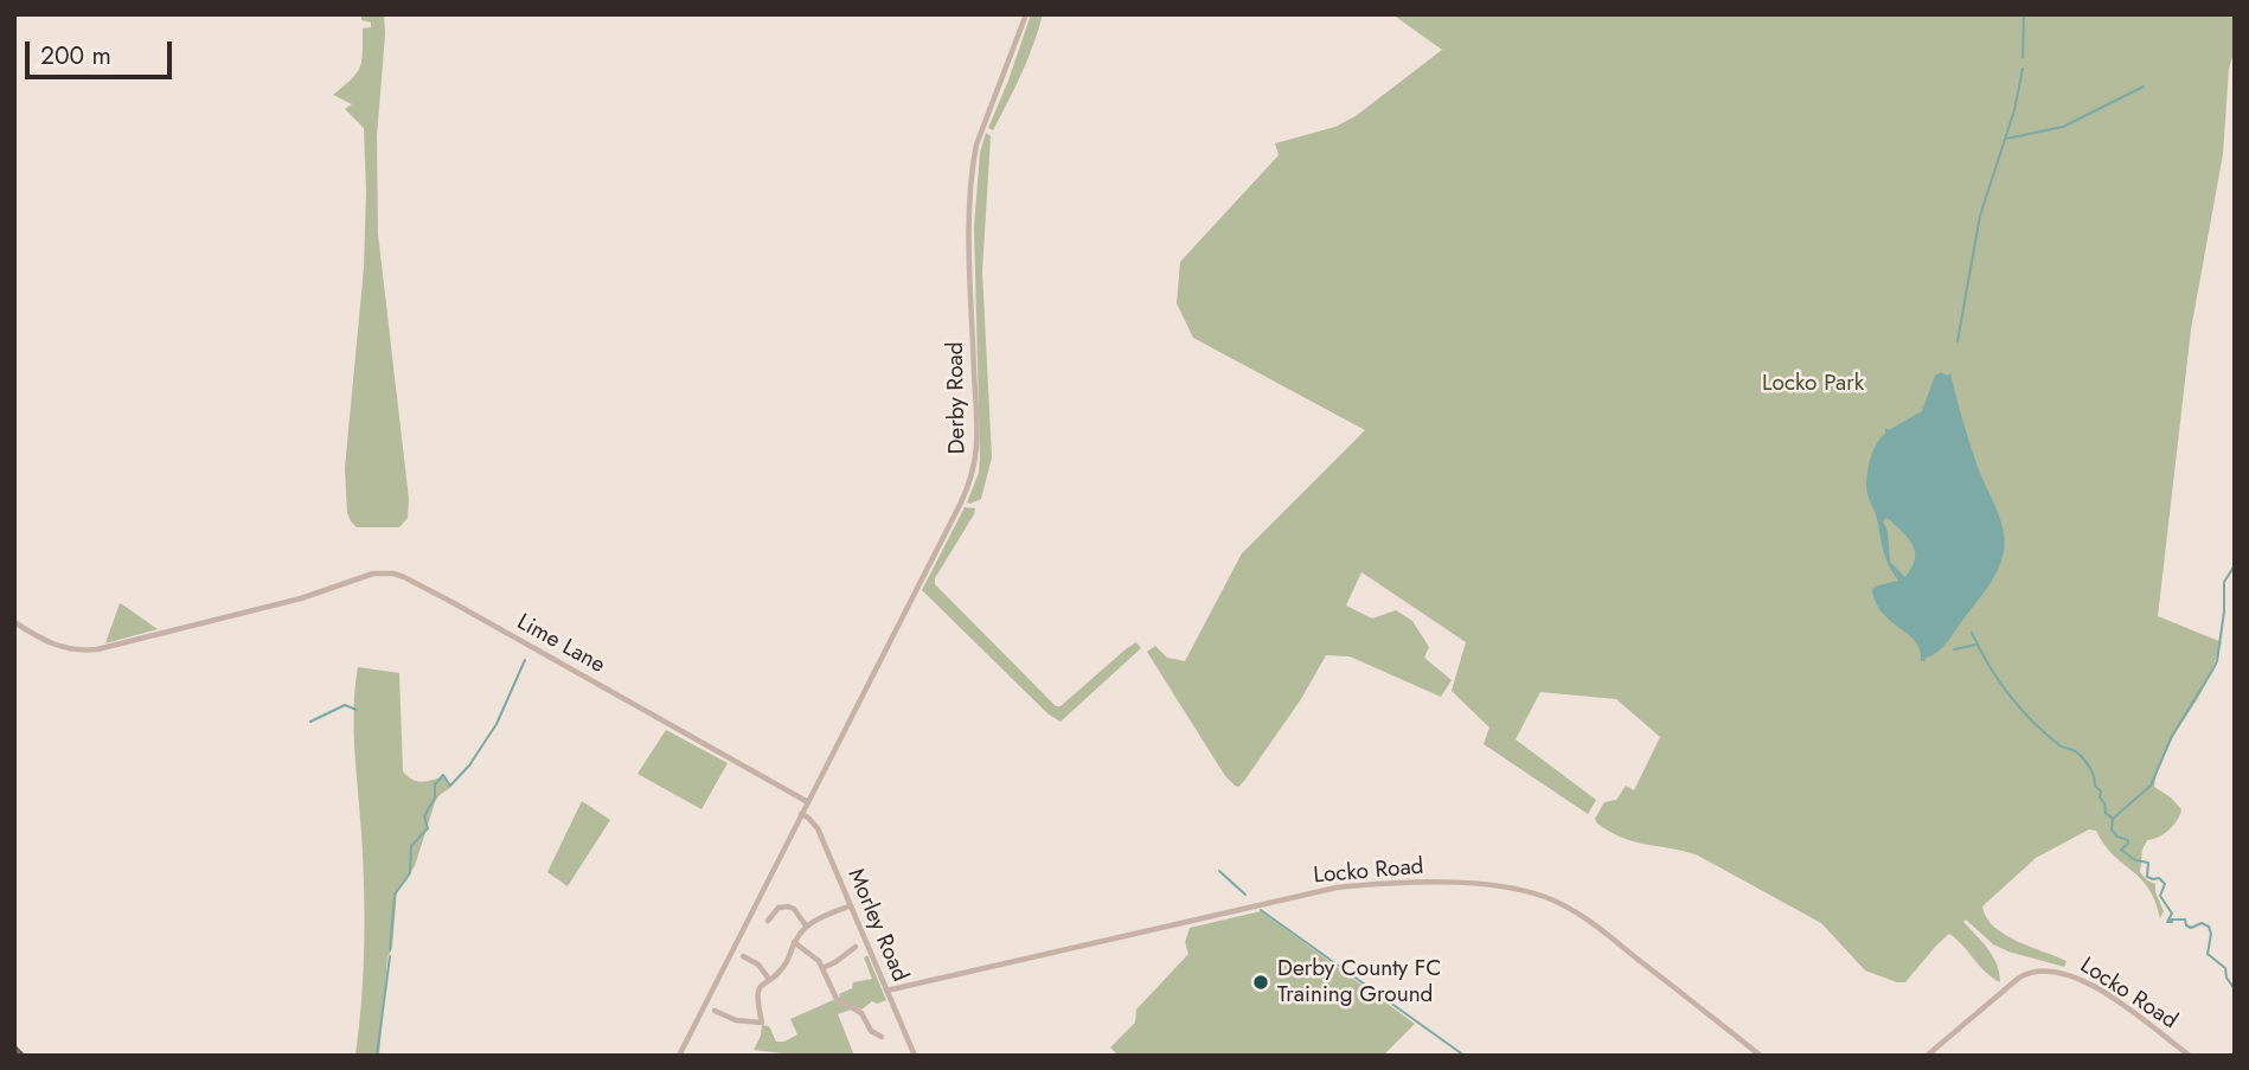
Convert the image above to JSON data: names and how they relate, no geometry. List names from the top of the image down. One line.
{"streets":{"street":["Derby Road","Lime Lane","Locko Road","Morley Road"]},"crossings":[["Derby Road","Lime Lane"],["Locko Road","Morley Road"]],"parks":["Locko Park"],"places":["Derby County FC Training Ground"],"scale_bar":"200 m"}
